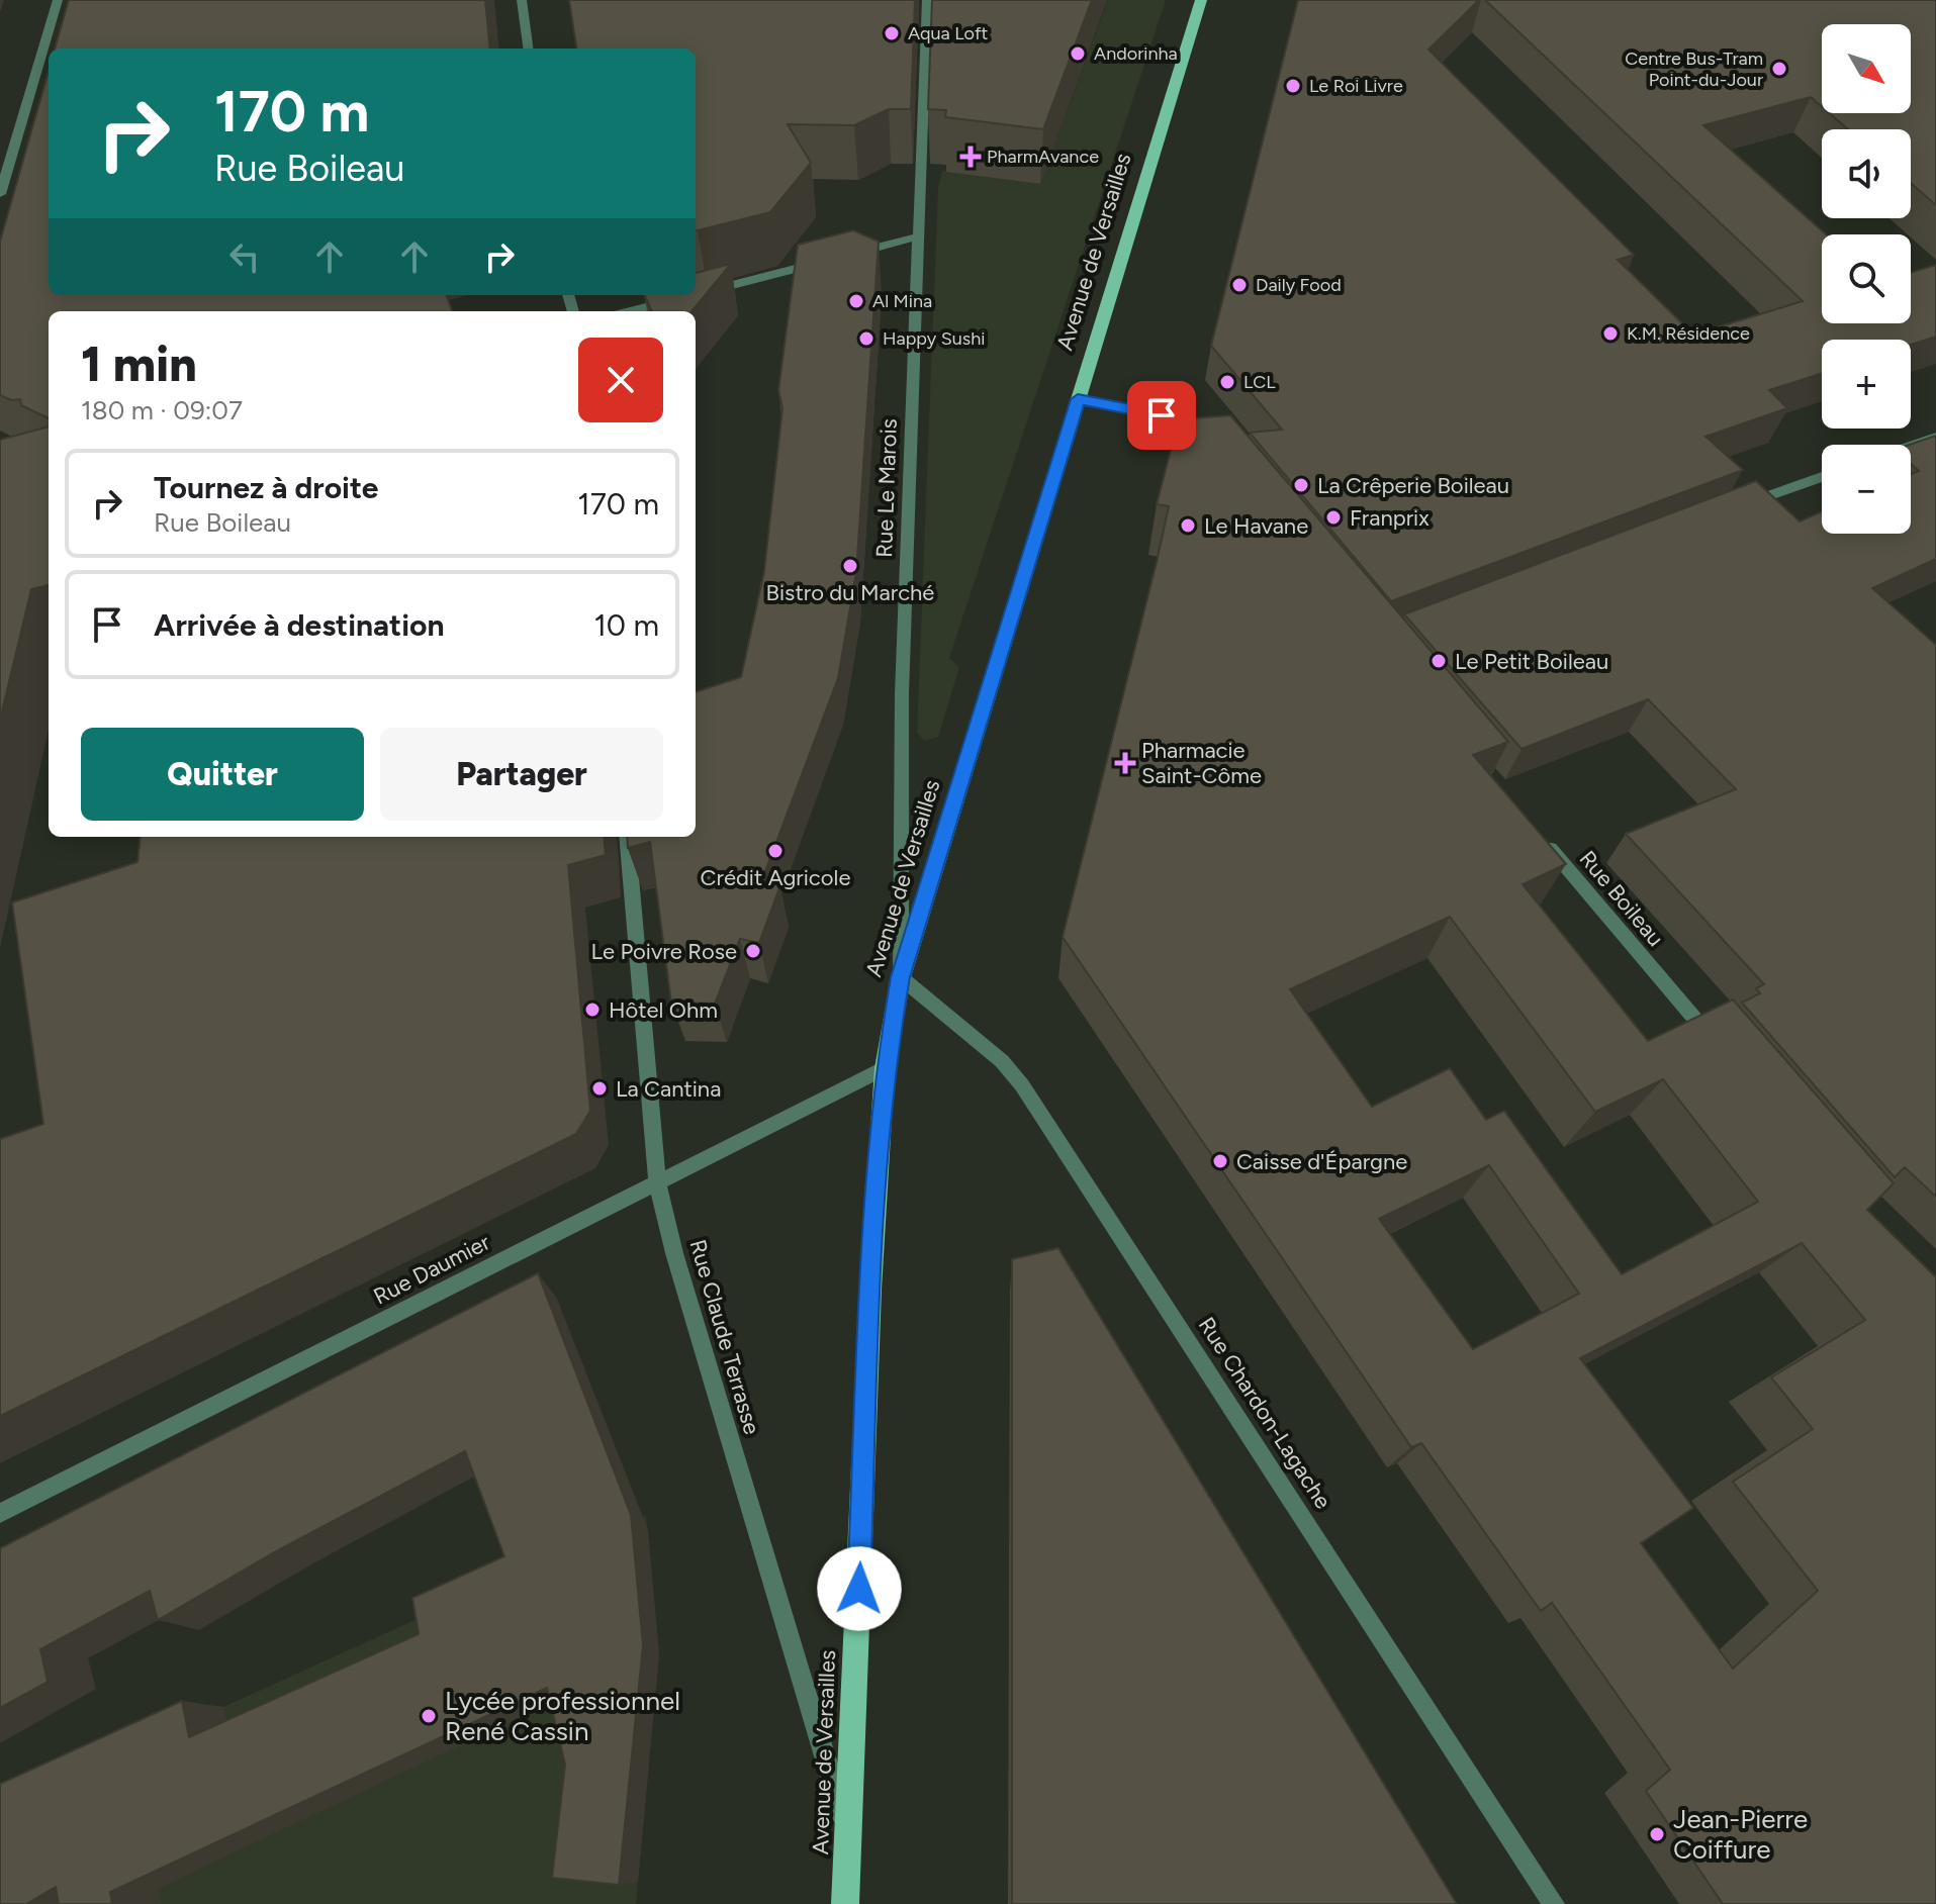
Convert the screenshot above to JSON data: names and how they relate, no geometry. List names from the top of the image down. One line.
{"streets":{"main road":["Avenue de Versailles"],"street":["Rue Le Marois","Rue Boileau","Rue Daumier","Rue Claude Terrasse","Rue Chardon-Lagache"]},"crossings":[["Avenue de Versailles","Rue Le Marois"],["Avenue de Versailles","Rue Daumier"],["Avenue de Versailles","Rue Claude Terrasse"],["Avenue de Versailles","Rue Chardon-Lagache"],["Rue Le Marois","Rue Chardon-Lagache"],["Rue Daumier","Rue Claude Terrasse"]],"places":{"other":["Aqua Loft","Andorinha","Centre Bus-Tram Point-du-Jour","Le Roi Livre","Daily Food","Al Mina","K.M. Résidence","Happy Sushi","LCL","La Crêperie Boileau","Franprix","Le Havane","Bistro du Marché","Le Petit Boileau","Crédit Agricole","Le Poivre Rose","Hôtel Ohm","La Cantina","Caisse d'Épargne","Lycée professionnel René Cassin","Jean-Pierre Coiffure"],"health":["PharmAvance","Pharmacie Saint-Côme"]},"north":"bottom right","page":{"map_buttons":["+","−"],"turn":["170 m","Rue Boileau"],"heading":["1 min","180 m · 09:07"],"list":[{"name":"Tournez à droite","note":"Rue Boileau","value":"170 m"},{"name":"Arrivée à destination","value":"10 m"}],"buttons":["Quitter","Partager"]}}
